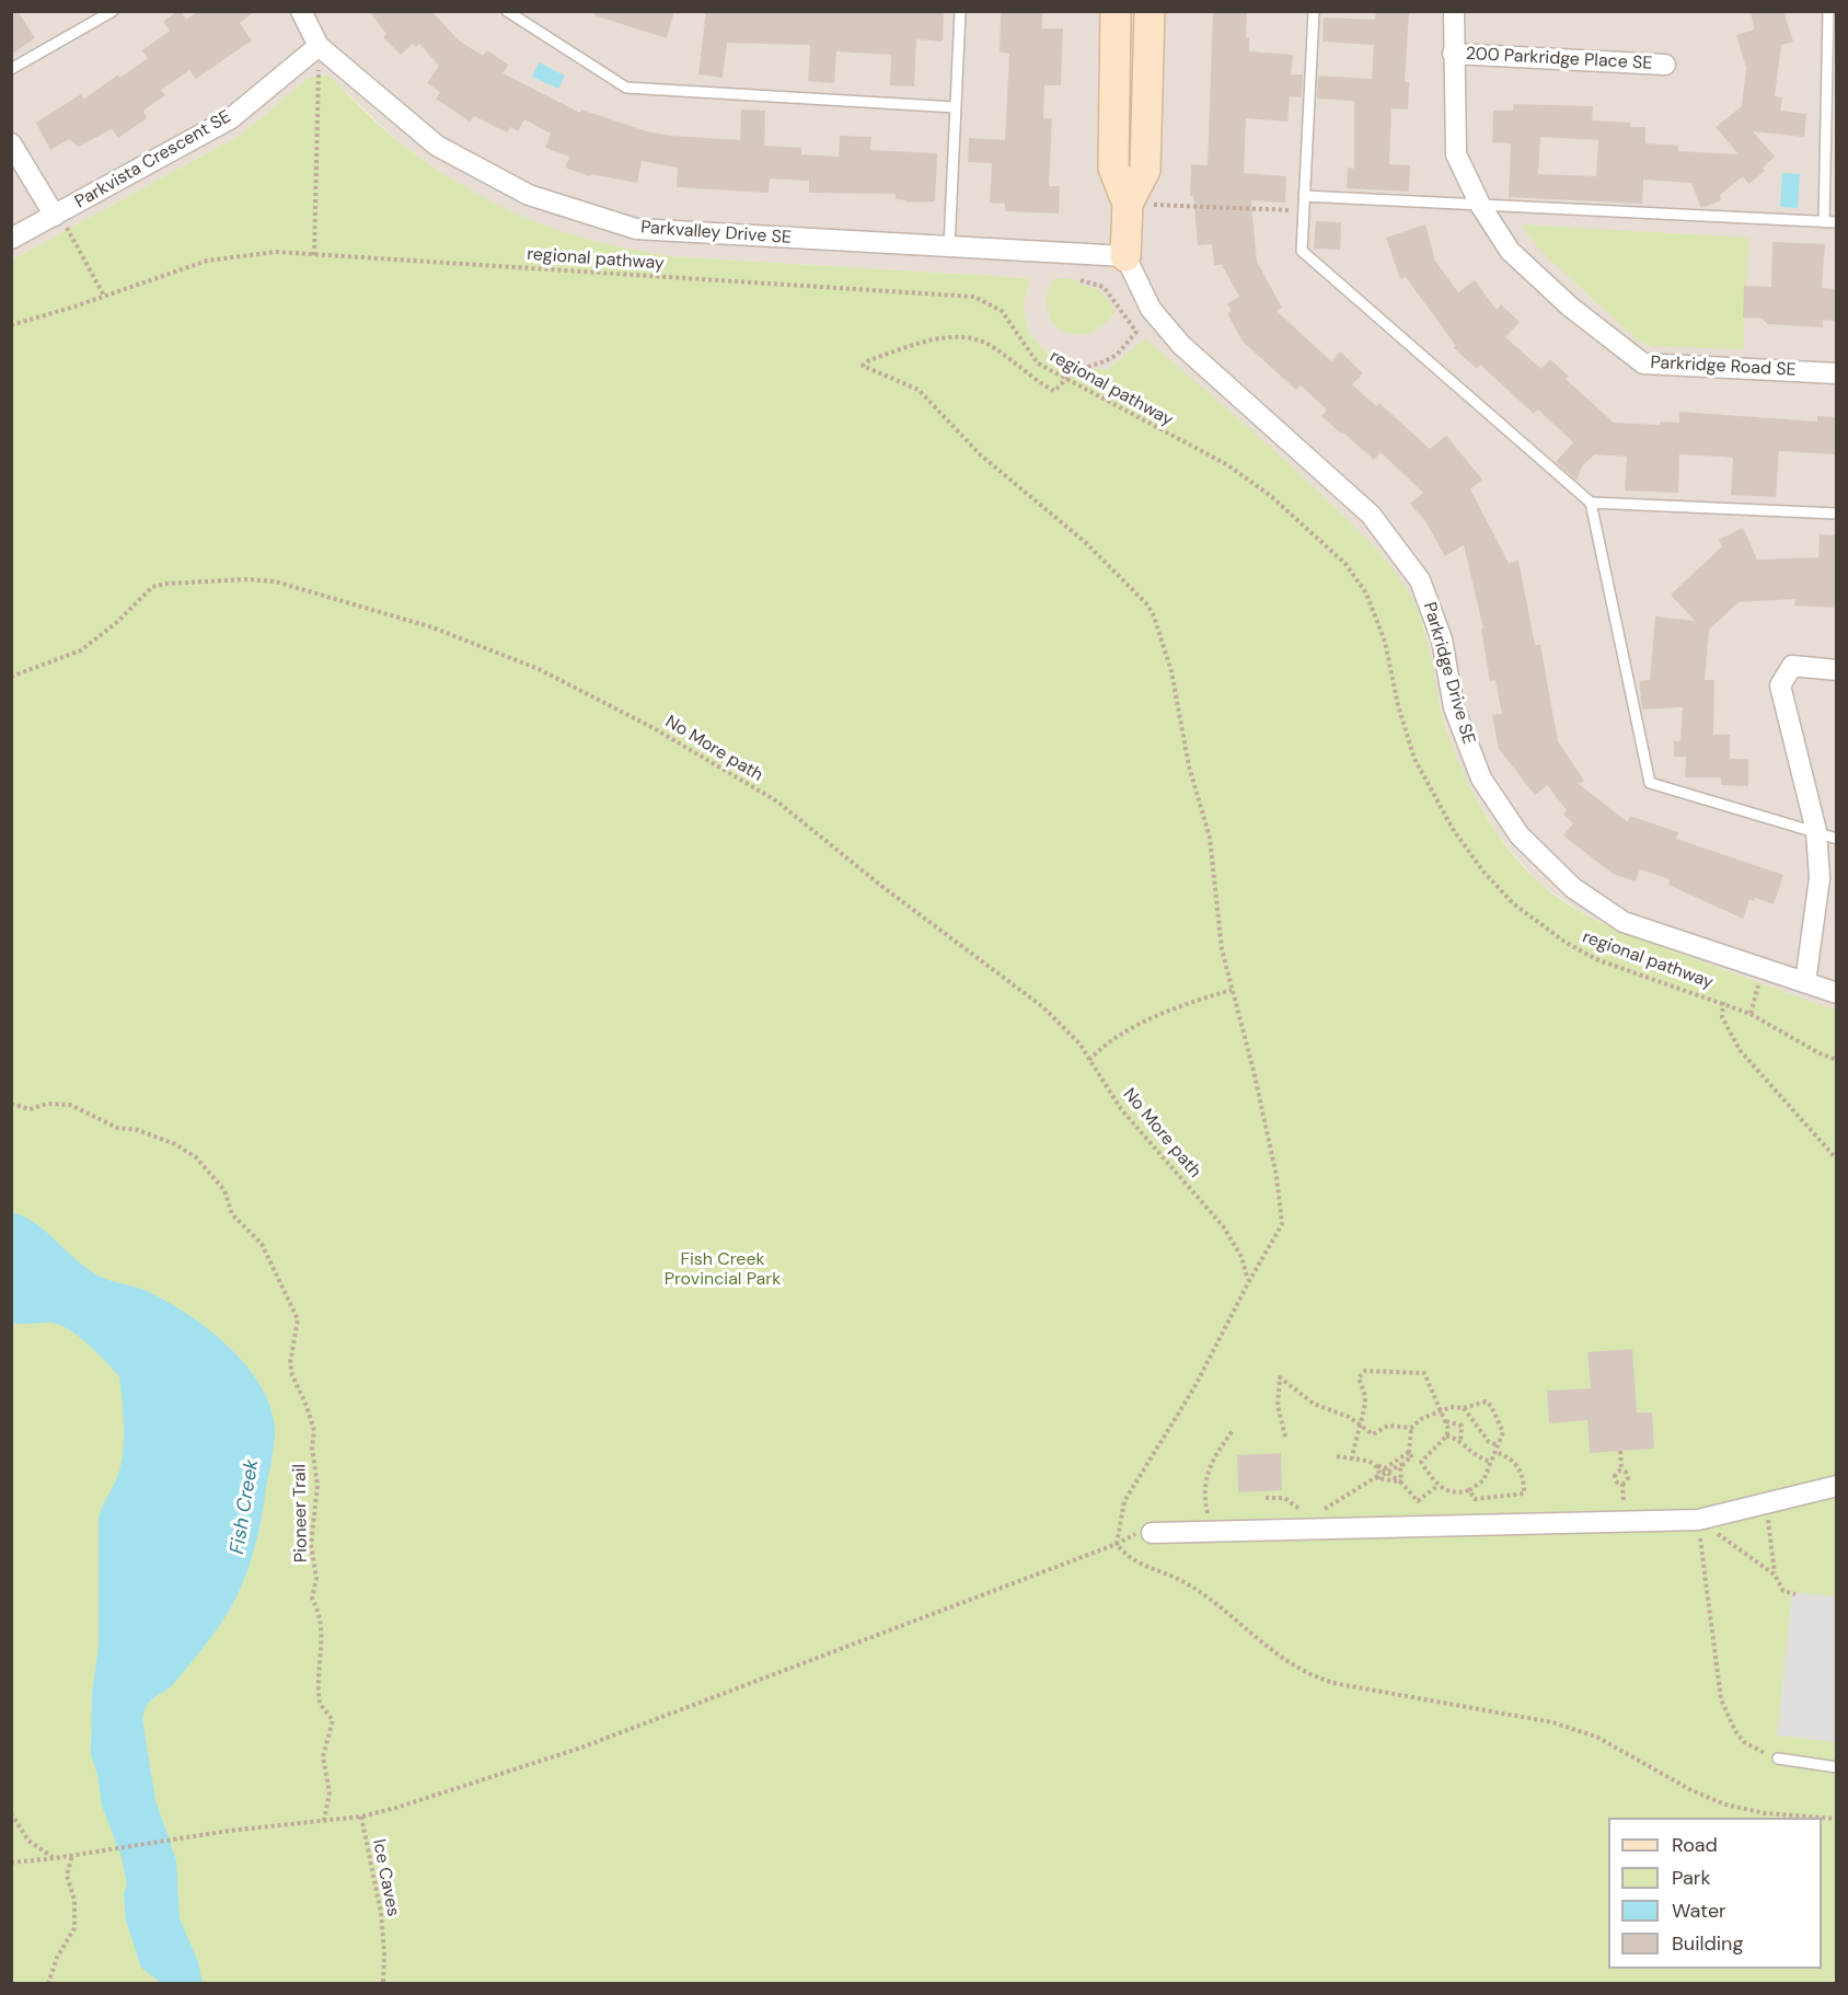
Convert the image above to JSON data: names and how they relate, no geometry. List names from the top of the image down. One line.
{"streets":{"street":["200 Parkridge Place SE","Parkvista Crescent SE","Parkvalley Drive SE","Parkridge Road SE","Parkridge Drive SE"],"path":["regional pathway","No More path","Pioneer Trail","Ice Caves"]},"crossings":[["200 Parkridge Place SE","Parkridge Road SE"],["Parkvista Crescent SE","Parkvalley Drive SE"],["Parkvalley Drive SE","Parkridge Drive SE"]],"water":["Fish Creek"],"parks":["Fish Creek Provincial Park"],"legend":["Road","Park","Water","Building"]}
